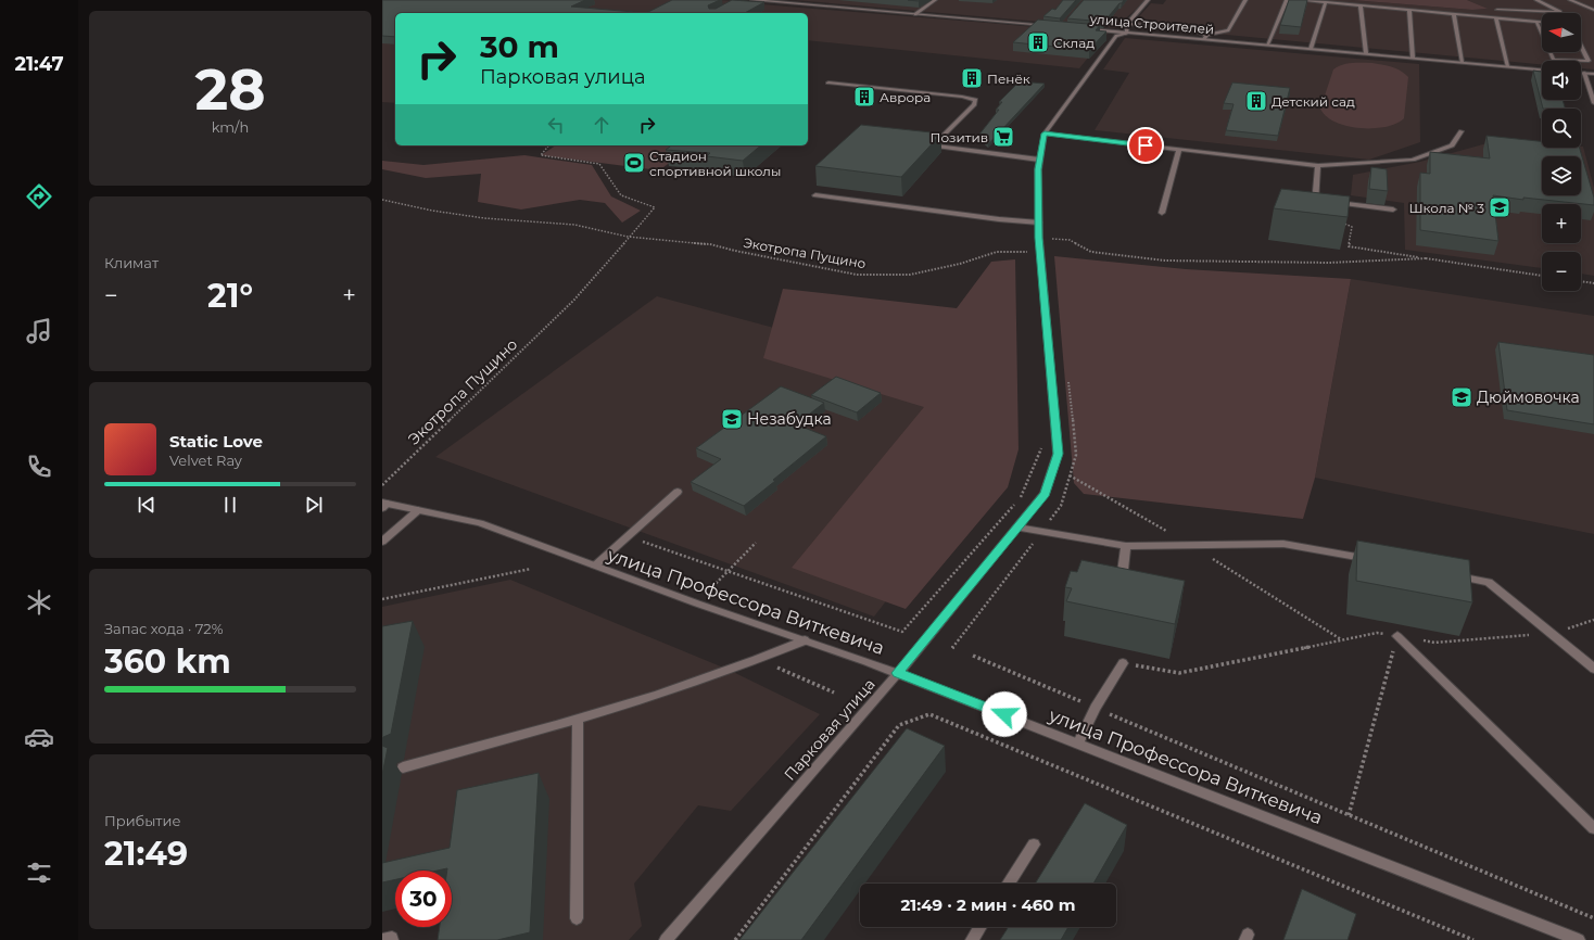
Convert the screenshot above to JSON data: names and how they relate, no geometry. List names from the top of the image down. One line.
{"streets":{"street":["улица Строителей","улица Профессора Виткевича","Парковая улица"],"path":["Экотропа Пущино"]},"crossings":[["улица Строителей","Парковая улица"],["улица Профессора Виткевича","Парковая улица"]],"places":{"building":["Склад","Пенёк","Аврора","Детский сад"],"supermarket":["Позитив"],"sports":["Стадион спортивной школы"],"school or university":["Школа № 3","Дюймовочка","Незабудка"]},"north":"left","page":{"tabs":"21:47","tile":[["28","km/h"],"Климат",["Запас хода · 72%","360 km"],["Прибытие","21:49"]],"map_buttons":["+","−"],"turn":["30 m","Парковая улица"],"heat":["−","21°","+"],"song":["Static Love","Velvet Ray"],"limit":"30","trip":"21:49 · 2 мин · 460 m"}}
